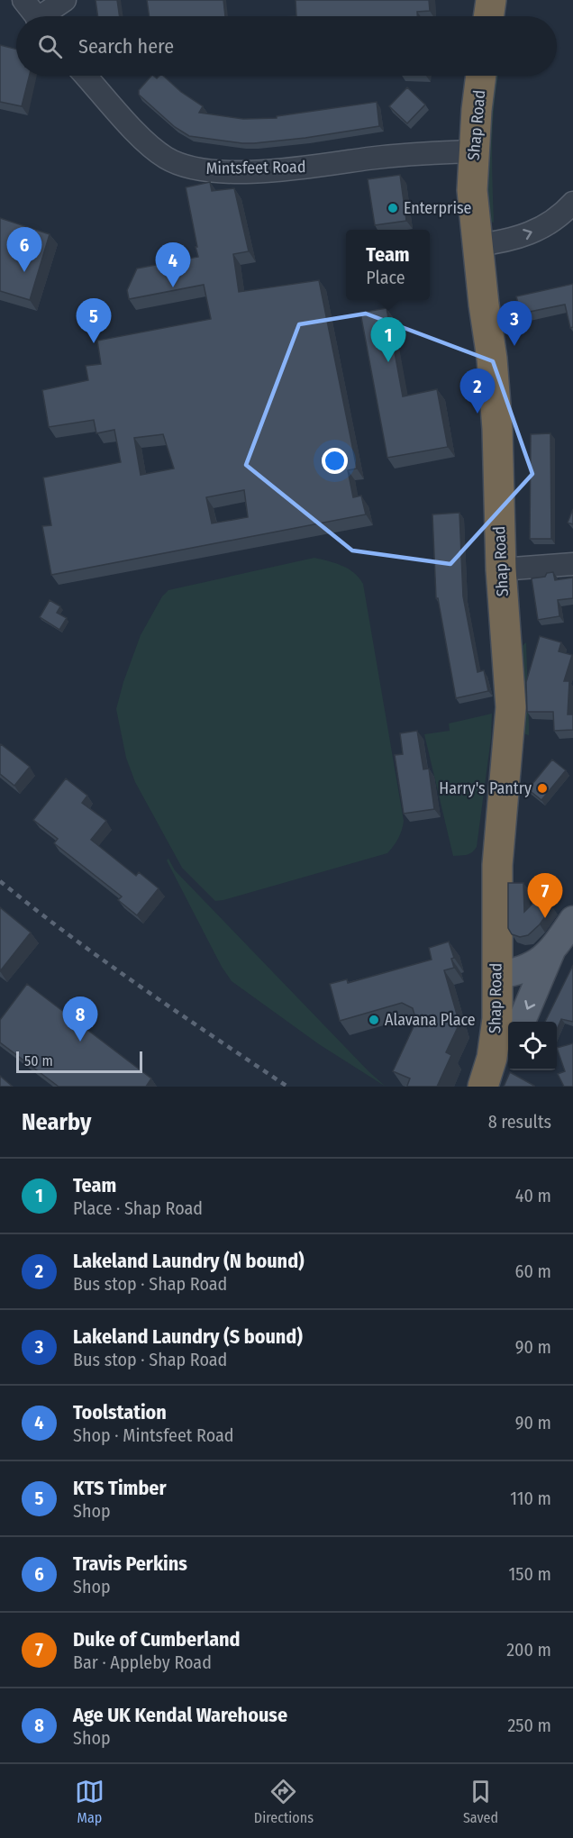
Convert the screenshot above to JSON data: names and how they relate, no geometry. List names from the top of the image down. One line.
{"streets":{"highway":["Shap Road"],"street":["Mintsfeet Road"]},"crossings":[["Shap Road","Mintsfeet Road"]],"places":["Enterprise","Harry's Pantry","Alavana Place"],"scale_bar":"50 m","page":{"search":"Search here","pins":["6","4","5","3","1","2","7","8"],"popup":["Team","Place"],"scale":"50 m","heading":["Nearby","8 results"],"list":[{"mark":"1","name":"Team","note":"Place · Shap Road","value":"40 m"},{"mark":"2","name":"Lakeland Laundry (N bound)","note":"Bus stop · Shap Road","value":"60 m"},{"mark":"3","name":"Lakeland Laundry (S bound)","note":"Bus stop · Shap Road","value":"90 m"},{"mark":"4","name":"Toolstation","note":"Shop · Mintsfeet Road","value":"90 m"},{"mark":"5","name":"KTS Timber","note":"Shop","value":"110 m"},{"mark":"6","name":"Travis Perkins","note":"Shop","value":"150 m"},{"mark":"7","name":"Duke of Cumberland","note":"Bar · Appleby Road","value":"200 m"},{"mark":"8","name":"Age UK Kendal Warehouse","note":"Shop","value":"250 m"}],"nav":["Map","Directions","Saved"]}}
